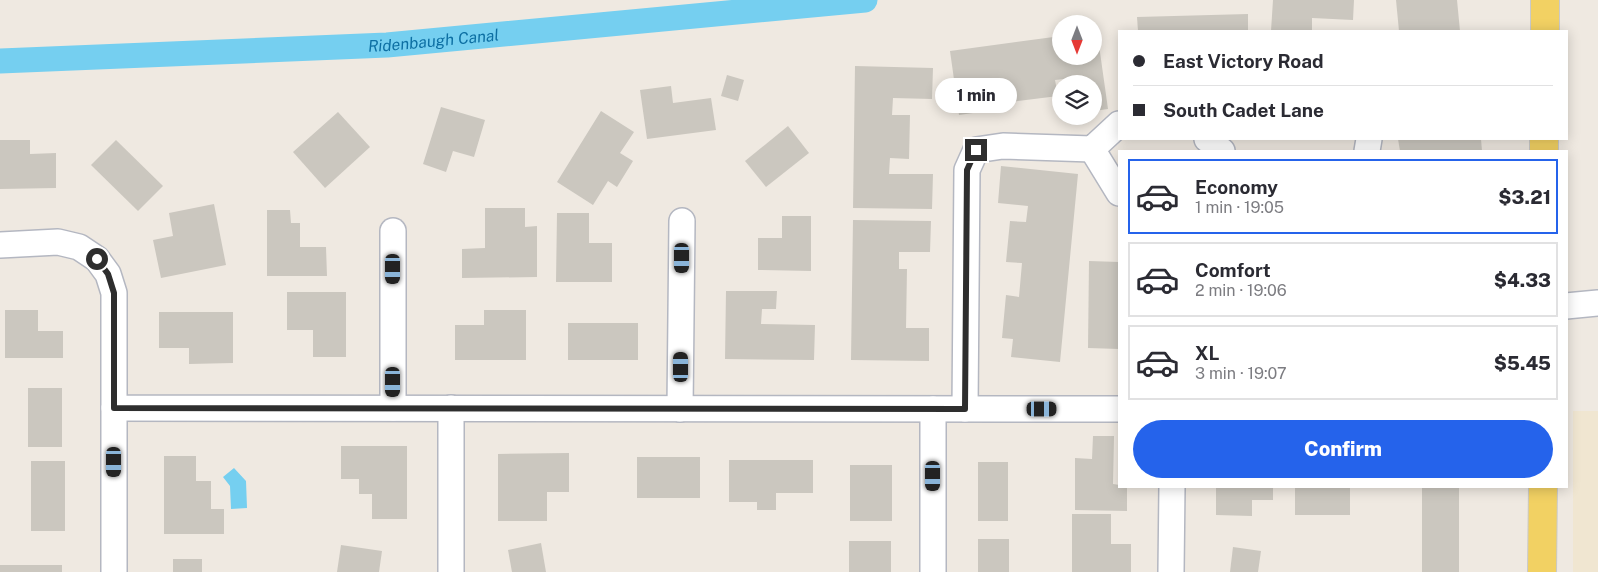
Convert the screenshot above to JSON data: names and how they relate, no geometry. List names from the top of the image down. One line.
{"water":["Ridenbaugh Canal"],"north":"bottom","page":{"banner":["East Victory Road","South Cadet Lane"],"bubble":"1 min","list":[{"name":"Economy","note":"1 min · 19:05","value":"$3.21"},{"name":"Comfort","note":"2 min · 19:06","value":"$4.33"},{"name":"XL","note":"3 min · 19:07","value":"$5.45"}],"buttons":"Confirm"}}
